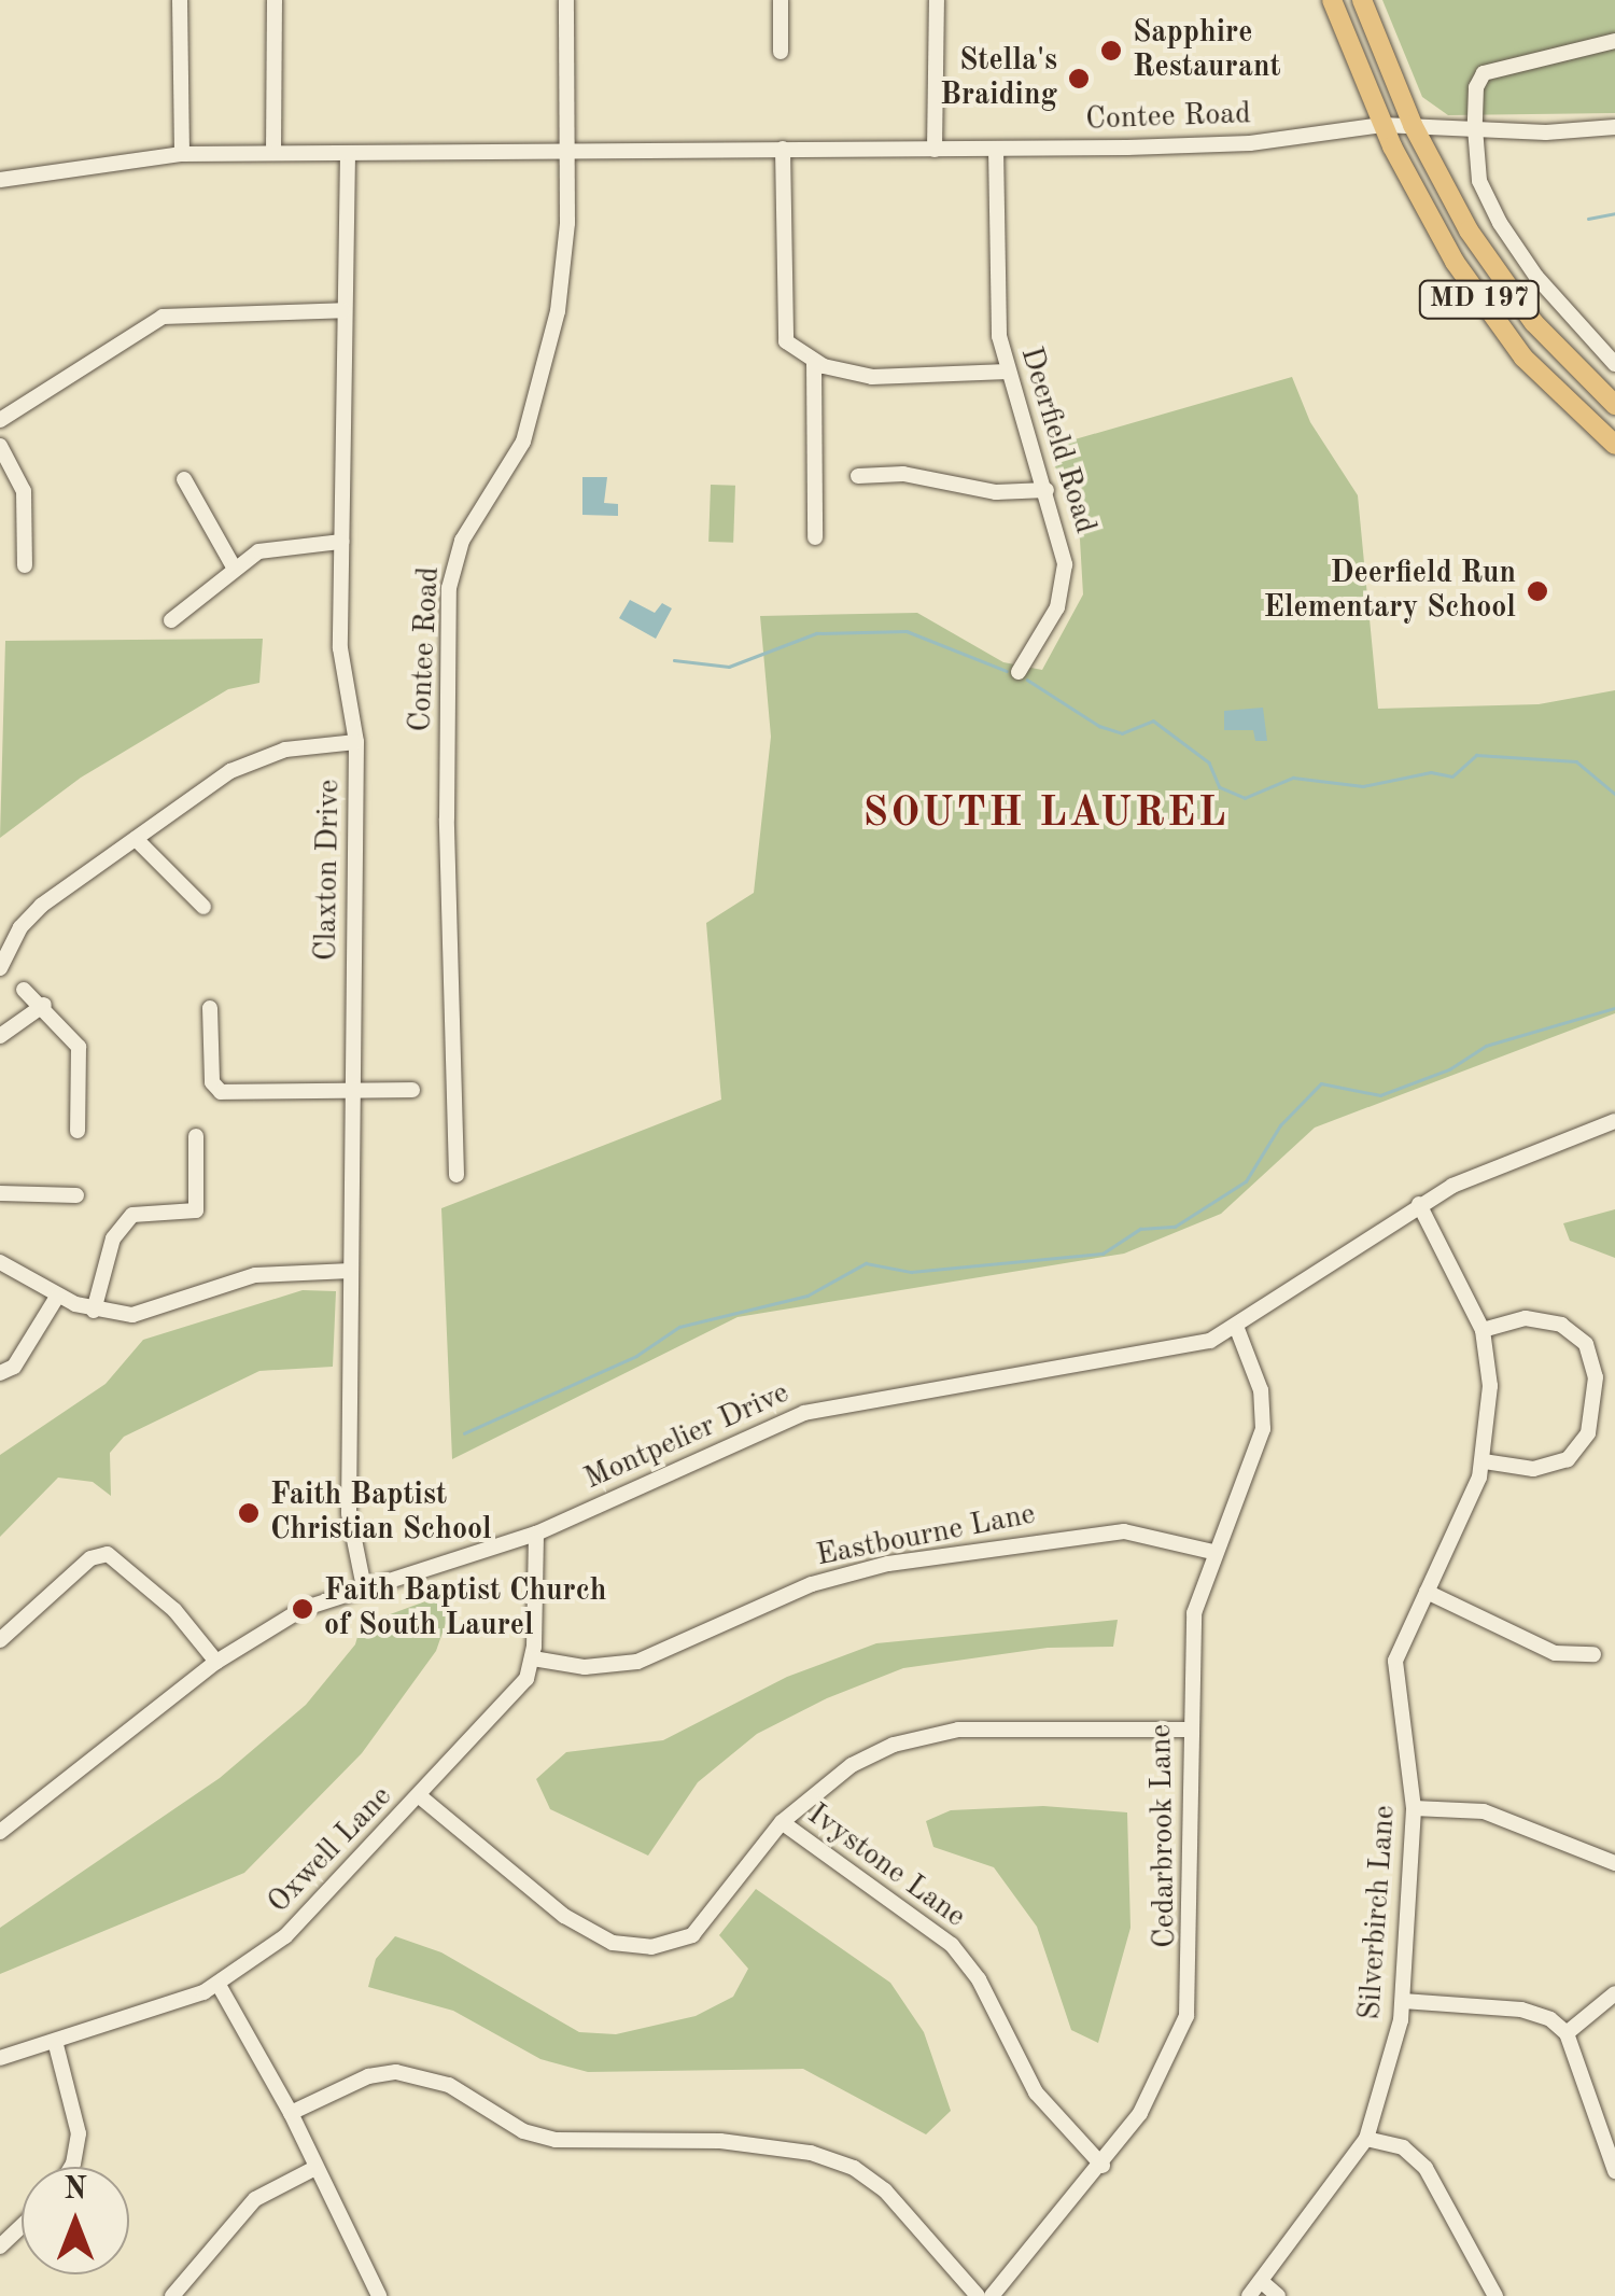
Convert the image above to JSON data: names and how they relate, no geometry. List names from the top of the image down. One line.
{"streets":{"main road":["MD 197"],"street":["Contee Road","Deerfield Road","Claxton Drive","Montpelier Drive","Eastbourne Lane","Cedarbrook Lane","Oxwell Lane","Ivystone Lane","Silverbirch Lane"]},"crossings":[["Contee Road","MD 197"],["Contee Road","Deerfield Road"],["Contee Road","Claxton Drive"],["Claxton Drive","Montpelier Drive"],["Montpelier Drive","Cedarbrook Lane"],["Montpelier Drive","Silverbirch Lane"],["Eastbourne Lane","Cedarbrook Lane"],["Eastbourne Lane","Oxwell Lane"],["Cedarbrook Lane","Ivystone Lane"]],"districts":["SOUTH LAUREL"],"places":["Sapphire Restaurant","Stella's Braiding","Deerfield Run Elementary School","Faith Baptist Christian School","Faith Baptist Church of South Laurel"],"north":"top"}
